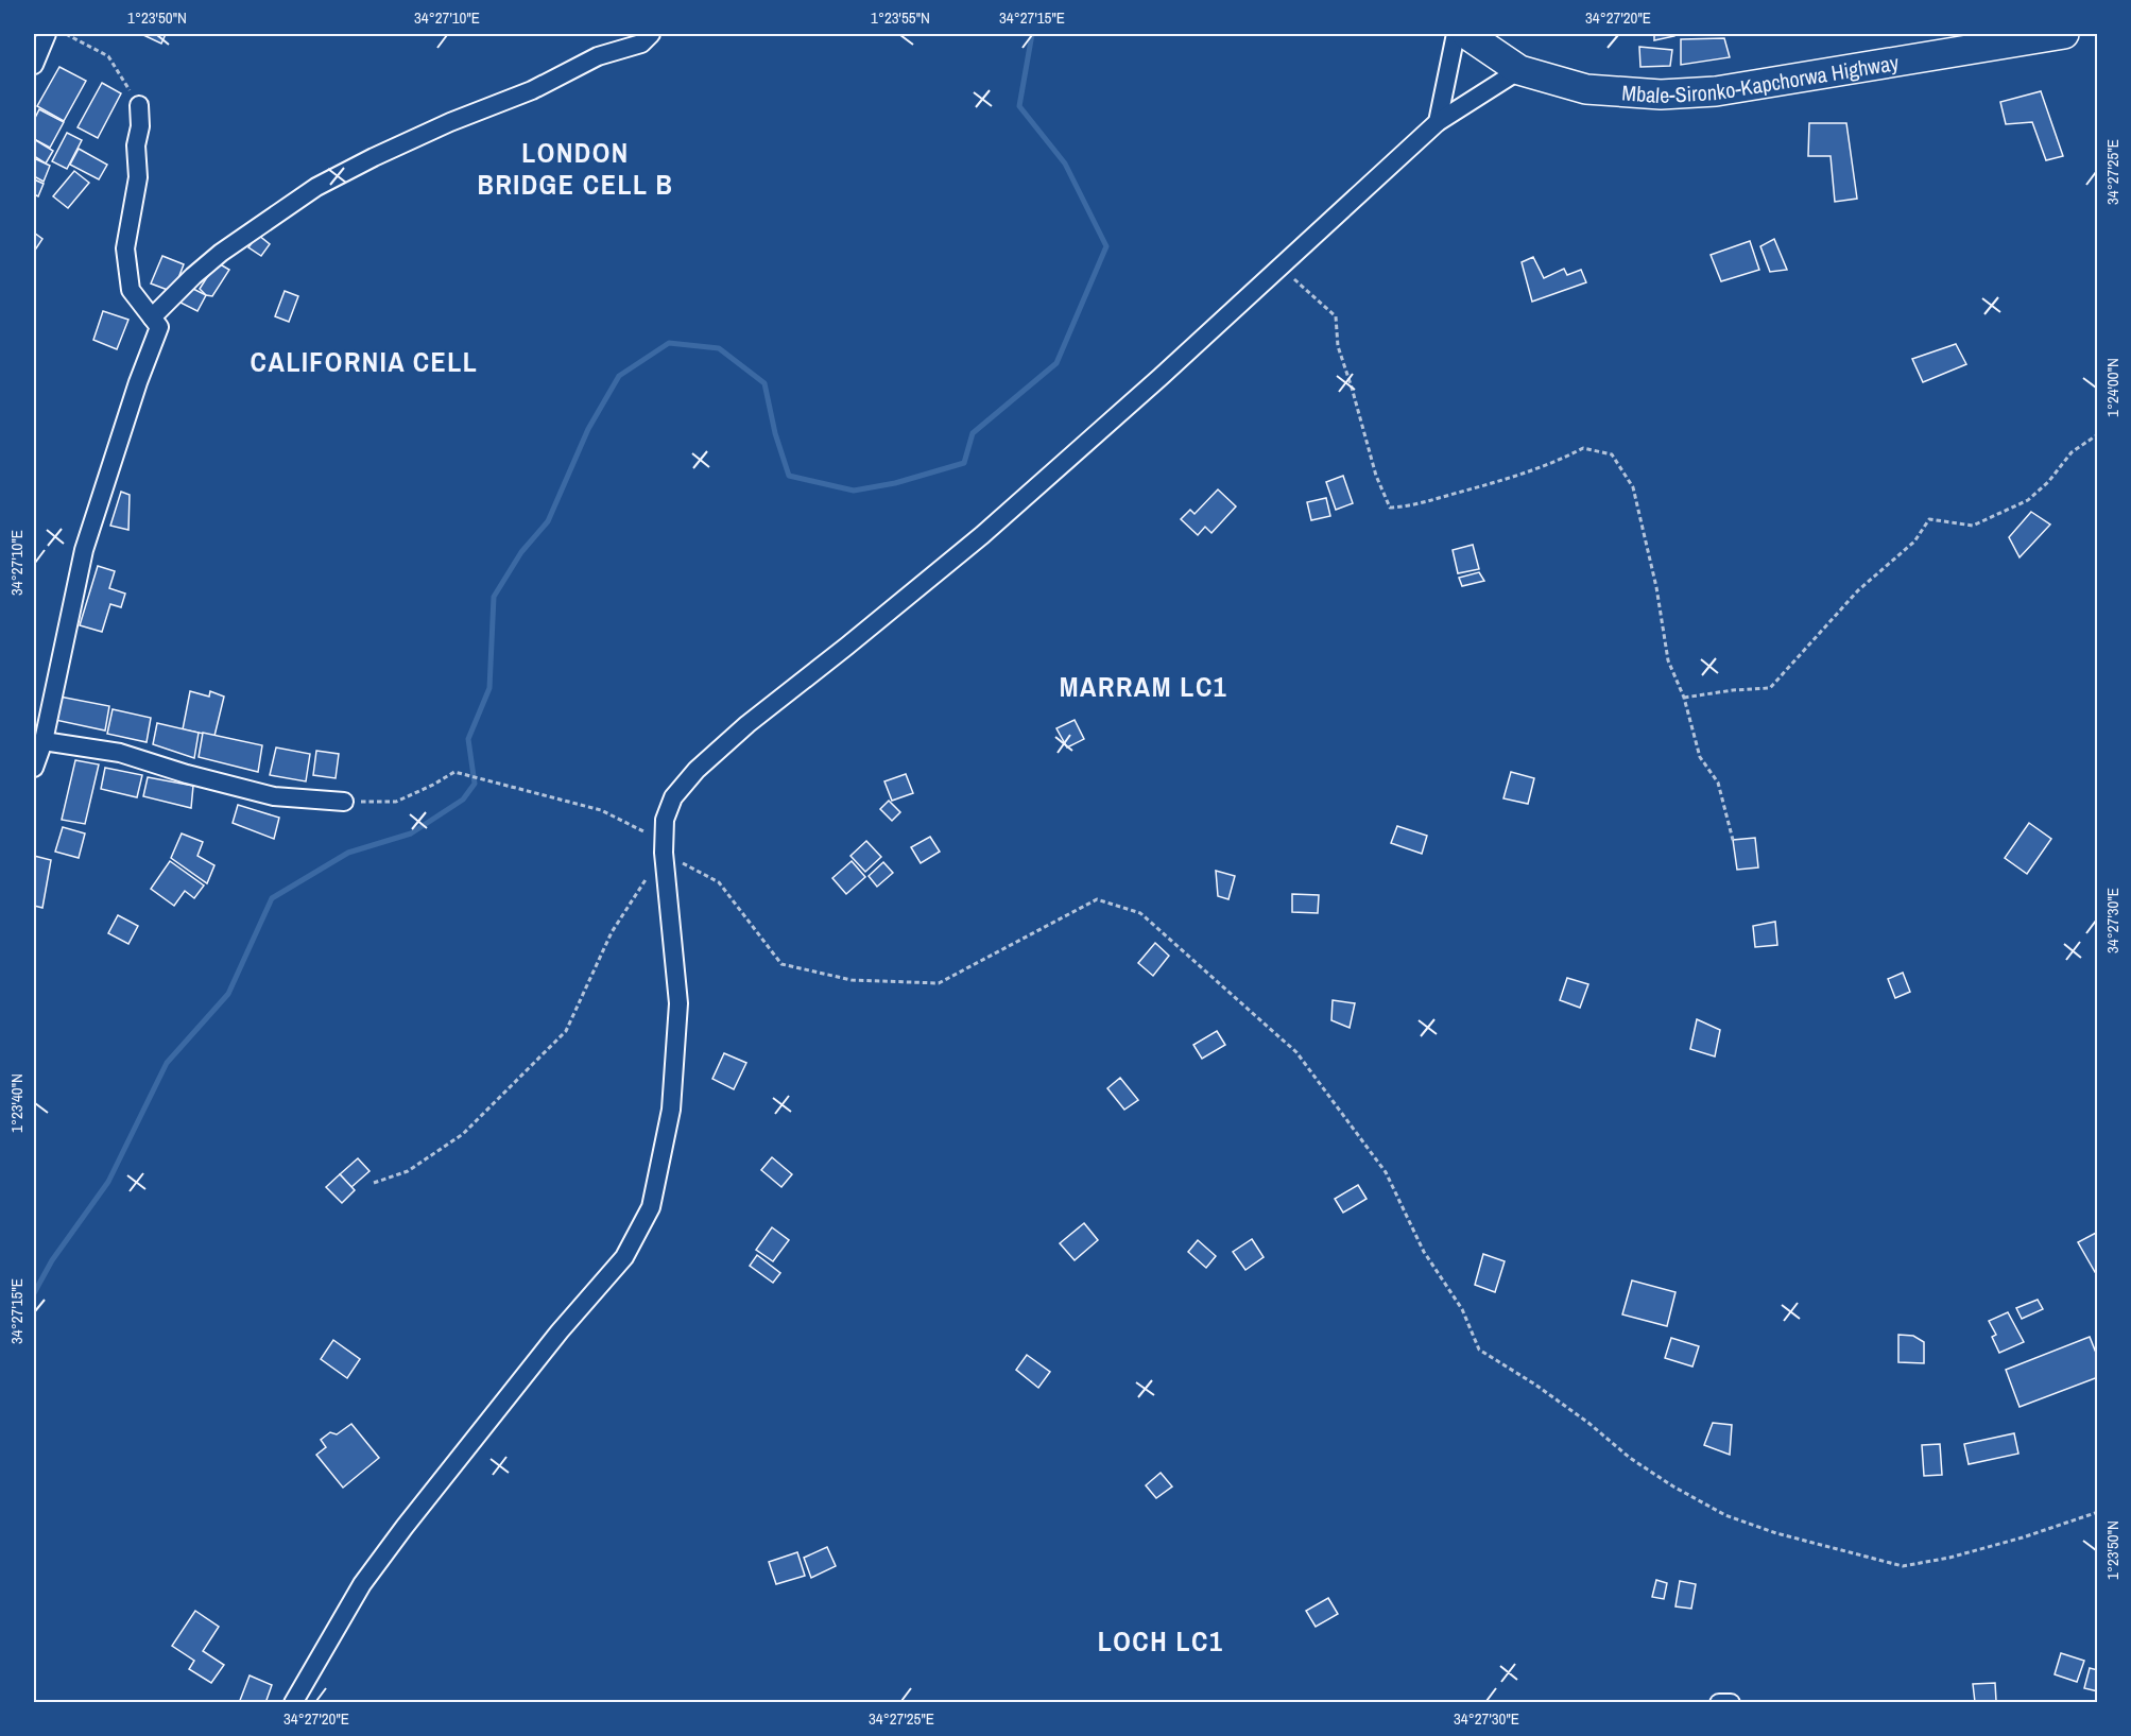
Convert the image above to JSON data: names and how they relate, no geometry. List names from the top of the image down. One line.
{"streets":{"main road":["Mbale-Sironko-Kapchorwa Highway"]},"districts":["LONDON BRIDGE CELL B","CALIFORNIA CELL","MARRAM LC1","LOCH LC1"],"coordinates":["1°23'50\"N","34°27'10\"E","1°23'55\"N","34°27'15\"E","34°27'20\"E","34°27'25\"E","1°24'00\"N","34°27'30\"E","1°23'40\"N"]}
